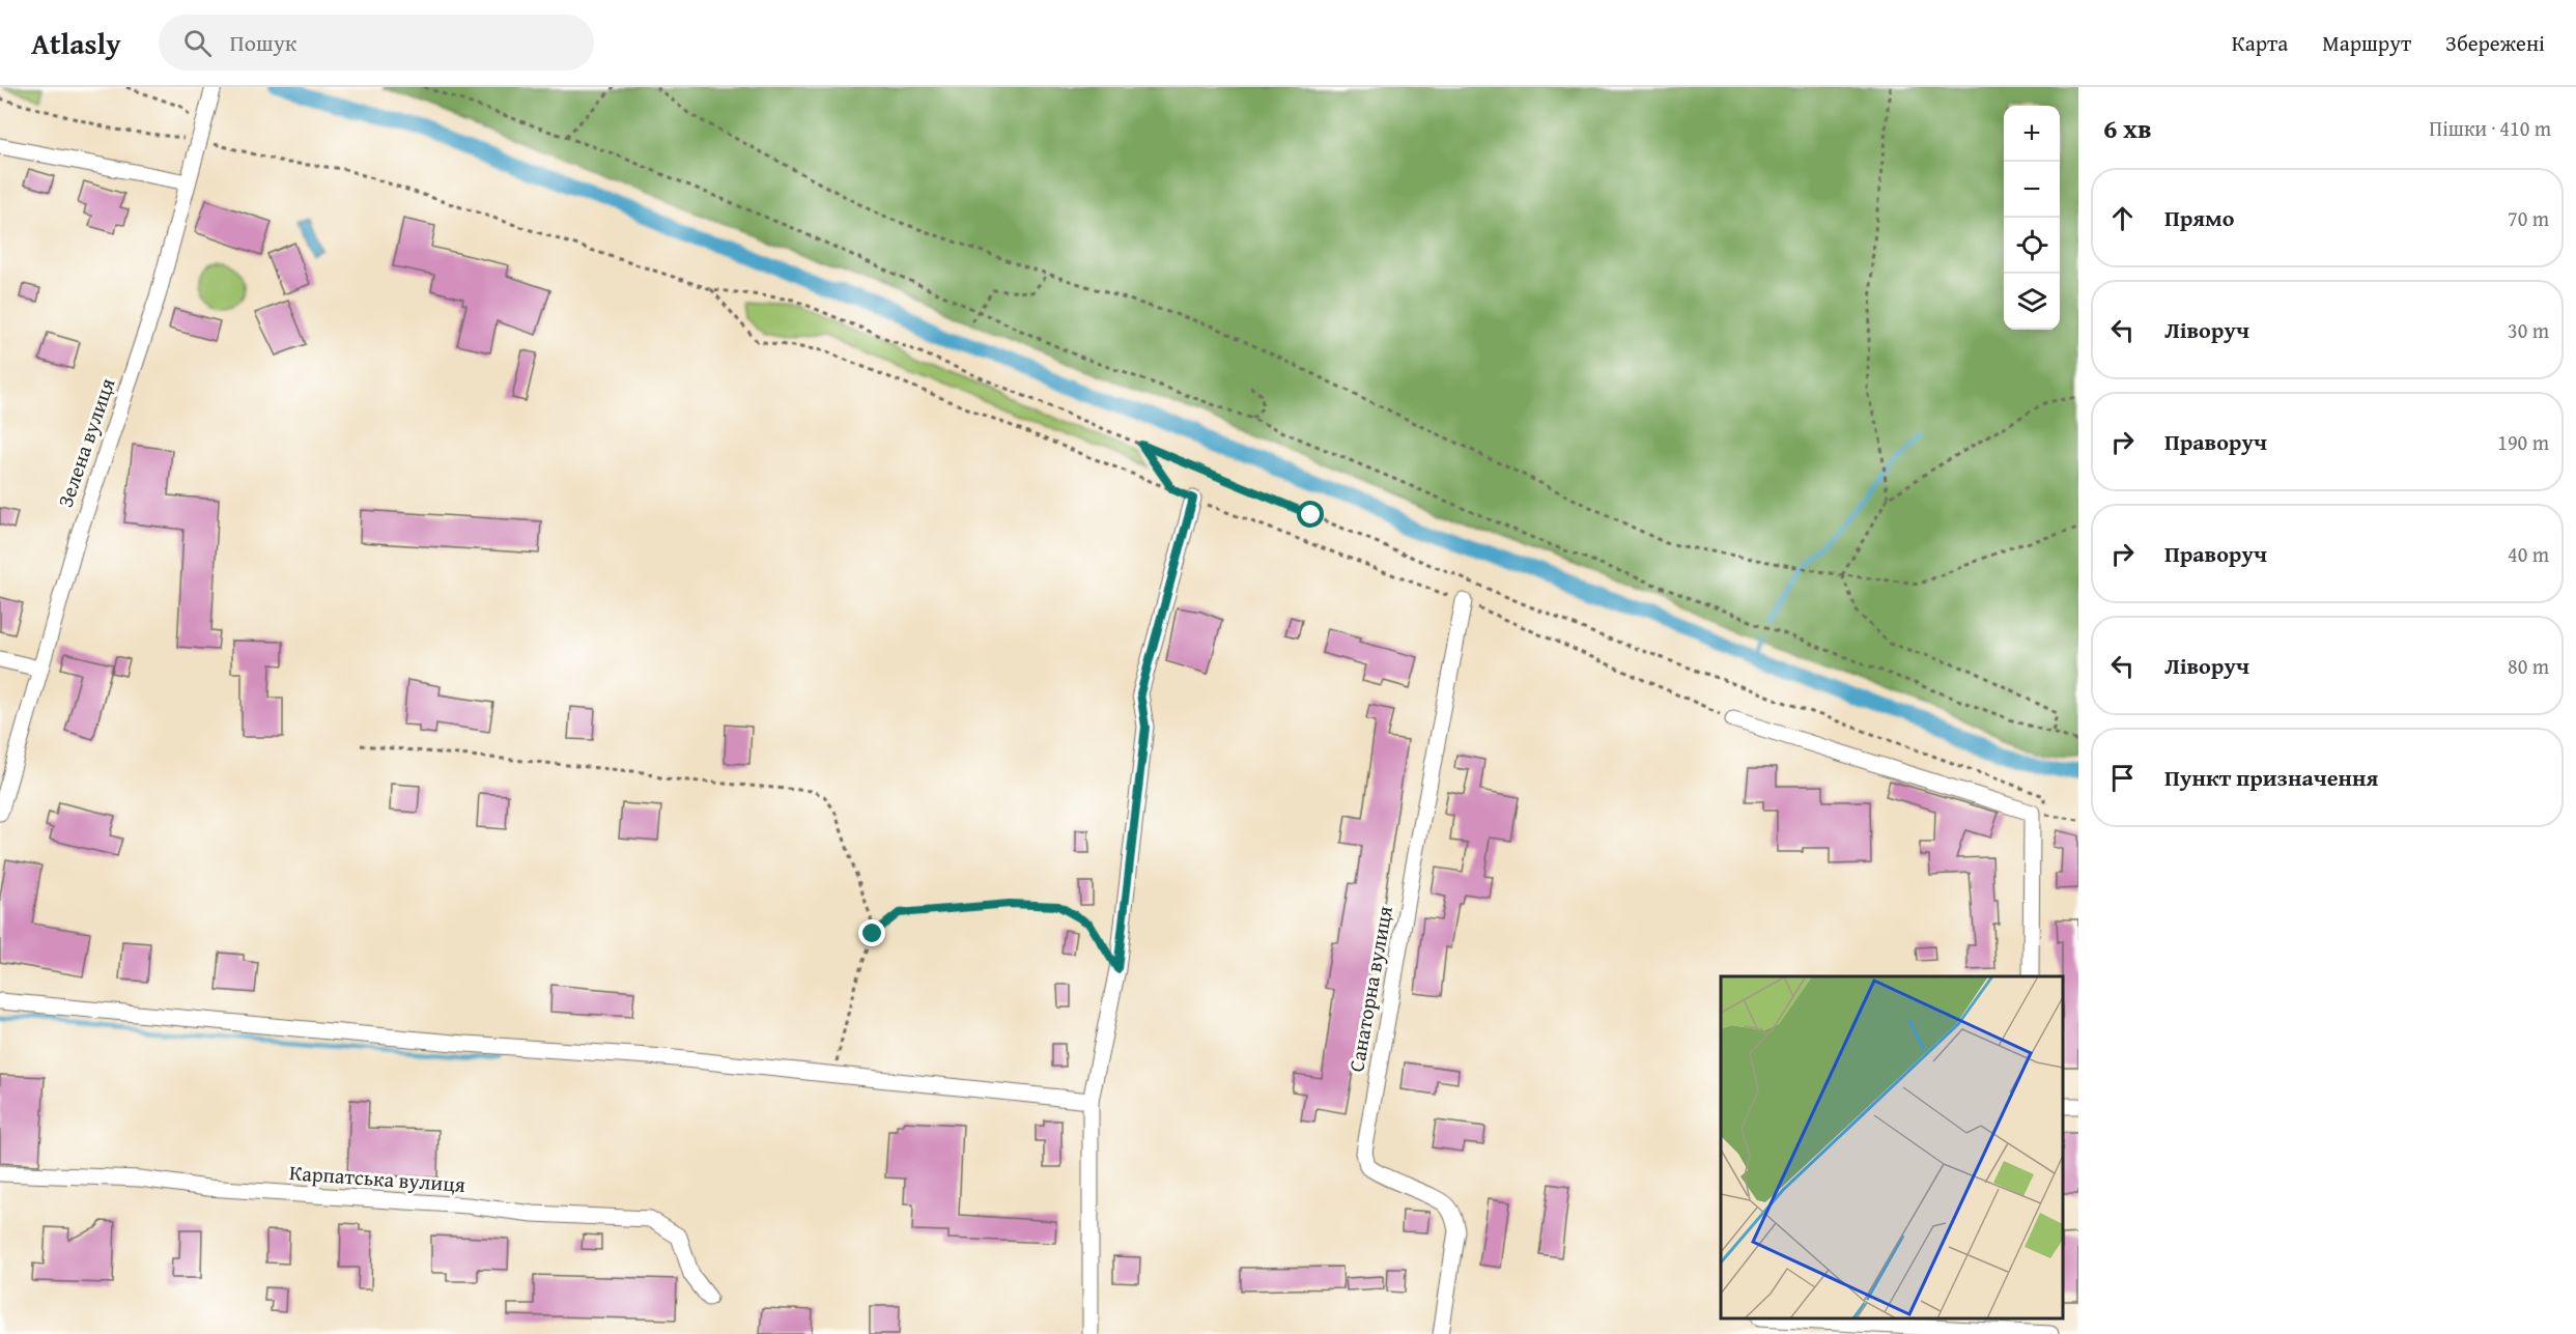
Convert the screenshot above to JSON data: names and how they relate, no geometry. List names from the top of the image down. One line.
{"streets":{"street":["Зелена вулиця","Санаторна вулиця","Карпатська вулиця"]},"page":{"header":"Atlasly","search":"Пошук","nav":["Карта","Маршрут","Збережені"],"heading":["6 хв","Пішки · 410 m"],"map_buttons":["+","−"],"list":[["Прямо","70 m"],["Ліворуч","30 m"],["Праворуч","190 m"],["Праворуч","40 m"],["Ліворуч","80 m"],"Пункт призначення"]}}
